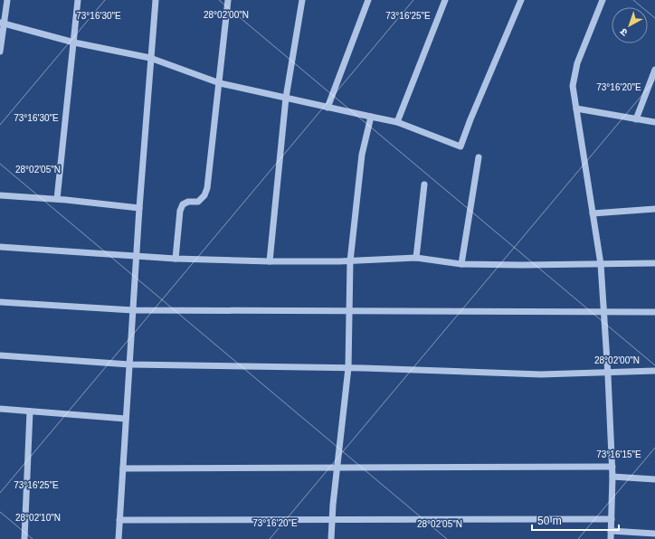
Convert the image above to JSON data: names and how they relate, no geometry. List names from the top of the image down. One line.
{"scale_bar":"50 m","north":"bottom left","coordinates":["28°02'00\"N","73°16'30\"E","73°16'25\"E","73°16'20\"E","28°02'05\"N","73°16'15\"E","28°02'10\"N"]}
